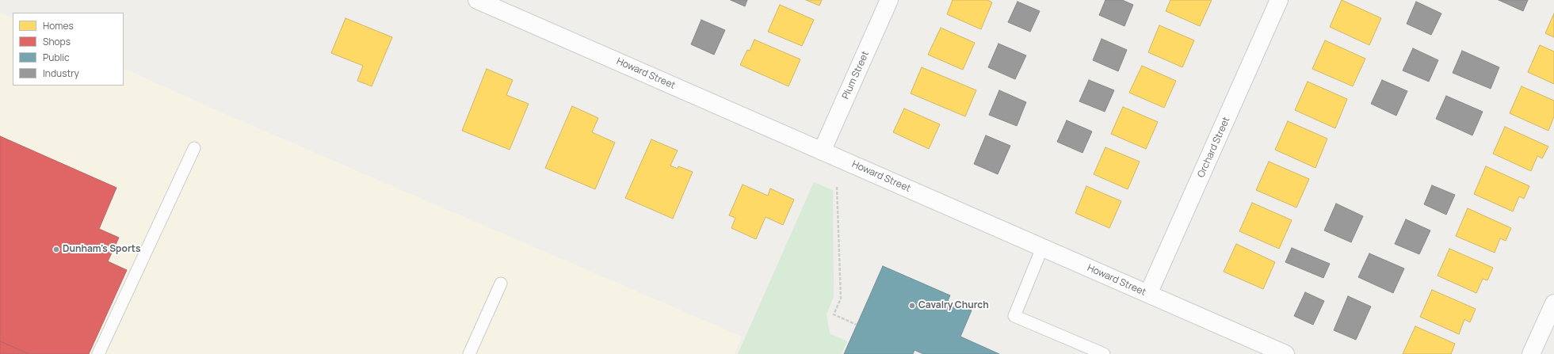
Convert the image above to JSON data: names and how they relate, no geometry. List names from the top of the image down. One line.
{"streets":{"street":["Howard Street","Plum Street","Orchard Street"]},"crossings":[["Howard Street","Plum Street"],["Howard Street","Orchard Street"]],"places":["Dunham's Sports","Cavalry Church"],"legend":["Homes","Shops","Public","Industry"]}
